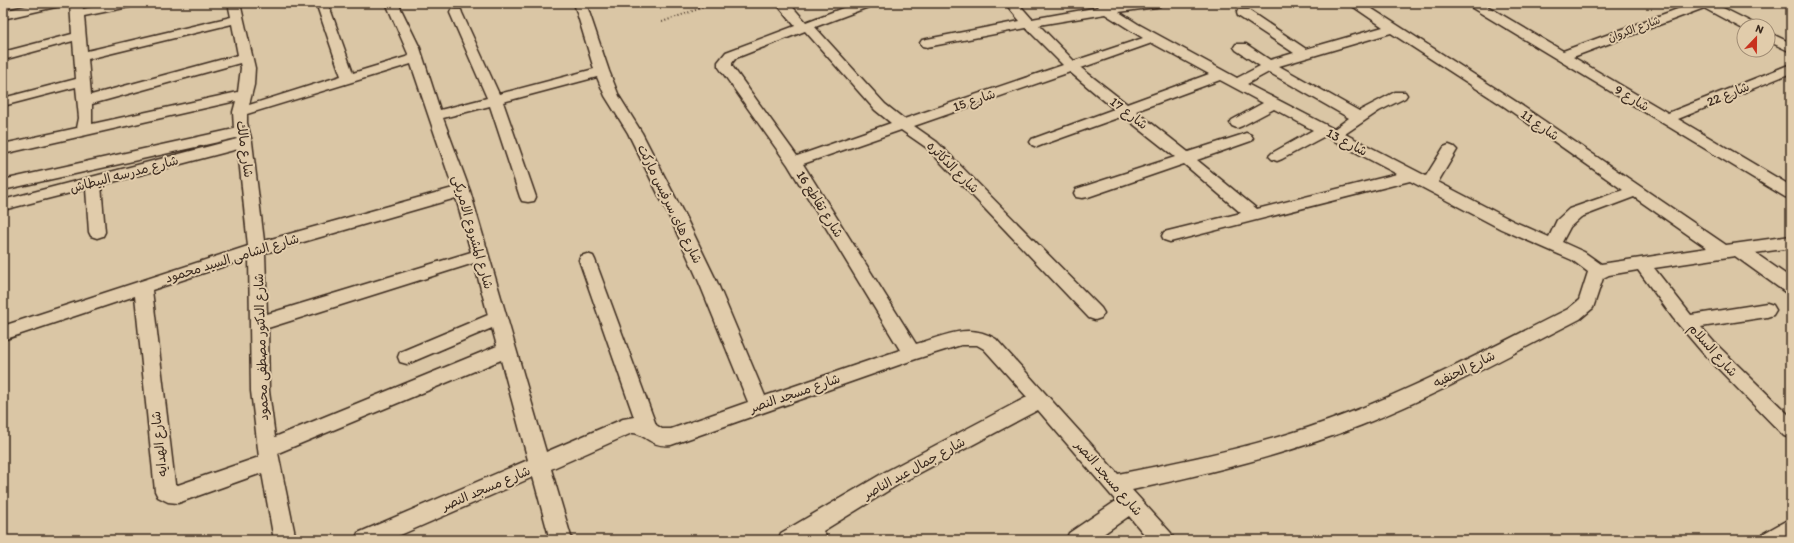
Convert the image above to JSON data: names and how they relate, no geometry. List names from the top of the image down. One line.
{"streets":{"street":["شارع الكروان","شارع 22","شارع 9","شارع 15","شارع 17","شارع 11","شارع 13","شارع مالك","شارع الدكاتره","شارع مدرسه البيطاش","شارع هاى سرفيس ماركت","شارع تقاطع 16","شارع المشروع الامريكى","شارع الشامى السيد محمود","شارع الدكتور مصطفى محمود","شارع السلام","شارع الحنفيه","شارع مسجد النصر","شارع الهدايه","شارع جمال عبد الناصر"]},"crossings":[["شارع الكروان","شارع 9"],["شارع 22","شارع 9"],["شارع 15","شارع 17"],["شارع 15","شارع 13"],["شارع 15","شارع الدكاتره"],["شارع 15","شارع تقاطع 16"],["شارع 13","شارع الحنفيه"],["شارع مالك","شارع مدرسه البيطاش"],["شارع مالك","شارع الشامى السيد محمود"],["شارع مالك","شارع الدكتور مصطفى محمود"],["شارع الدكاتره","شارع تقاطع 16"],["شارع هاى سرفيس ماركت","شارع مسجد النصر"],["شارع تقاطع 16","شارع مسجد النصر"],["شارع المشروع الامريكى","شارع الشامى السيد محمود"],["شارع المشروع الامريكى","شارع مسجد النصر"],["شارع الشامى السيد محمود","شارع الدكتور مصطفى محمود"],["شارع الشامى السيد محمود","شارع الهدايه"],["شارع الدكتور مصطفى محمود","شارع الهدايه"],["شارع الحنفيه","شارع مسجد النصر"],["شارع مسجد النصر","شارع جمال عبد الناصر"]],"north":"top"}
